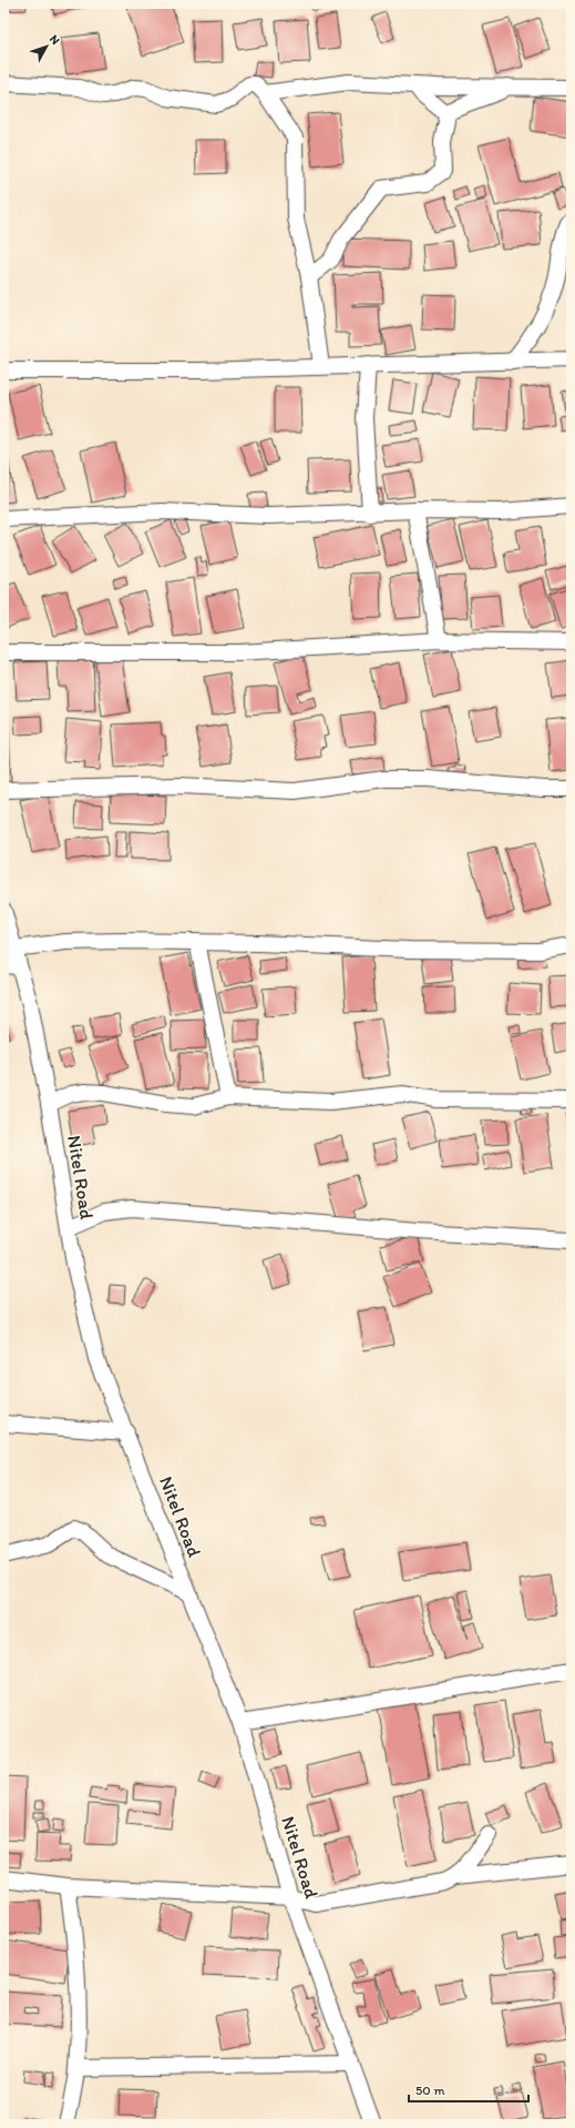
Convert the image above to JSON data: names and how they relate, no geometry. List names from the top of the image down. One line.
{"streets":{"street":["Nitel Road"]},"scale_bar":"50 m","north":"top right"}
